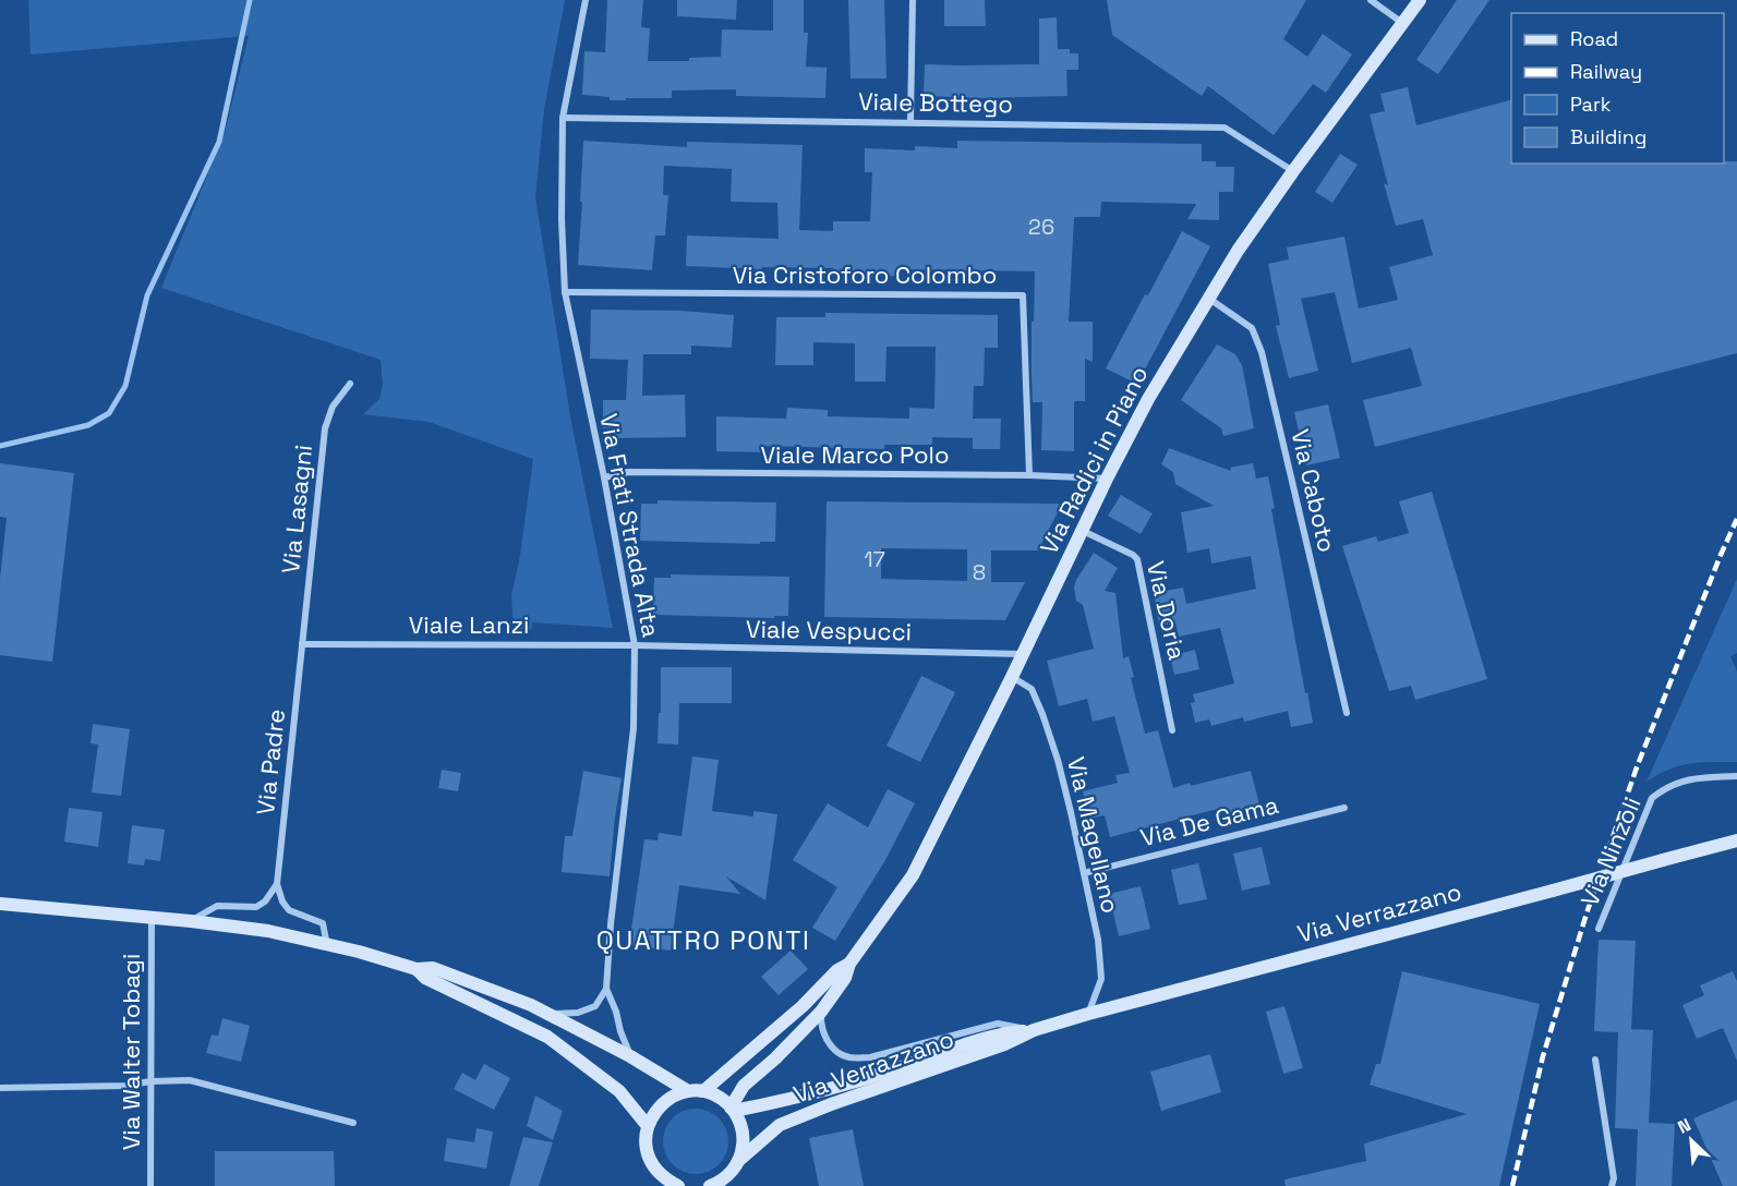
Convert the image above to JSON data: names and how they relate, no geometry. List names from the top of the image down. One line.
{"streets":{"main road":["Via Radici in Piano","Via Verrazzano"],"street":["Viale Bottego","Via Cristoforo Colombo","Viale Marco Polo","Via Caboto","Via Lasagni","Via Frati Strada Alta","Via Doria","Viale Lanzi","Viale Vespucci","Via Padre","Via De Gama","Via Magellano","Via Ninzoli","Via Walter Tobagi"]},"crossings":[["Viale Bottego","Via Radici in Piano"],["Viale Bottego","Via Frati Strada Alta"],["Via Cristoforo Colombo","Viale Marco Polo"],["Via Cristoforo Colombo","Via Frati Strada Alta"],["Viale Marco Polo","Via Radici in Piano"],["Viale Marco Polo","Via Frati Strada Alta"],["Via Radici in Piano","Via Caboto"],["Via Radici in Piano","Via Doria"],["Via Radici in Piano","Viale Vespucci"],["Via Radici in Piano","Via Magellano"],["Via Radici in Piano","Via Verrazzano"],["Via Lasagni","Viale Lanzi"],["Via Lasagni","Via Padre"],["Via Frati Strada Alta","Viale Lanzi"],["Via Frati Strada Alta","Viale Vespucci"],["Viale Lanzi","Viale Vespucci"],["Viale Lanzi","Via Padre"],["Via De Gama","Via Magellano"],["Via Magellano","Via Verrazzano"]],"districts":["QUATTRO PONTI"],"house_numbers":["26","17","8"],"legend":["Road","Railway","Park","Building"],"north":"top left"}
